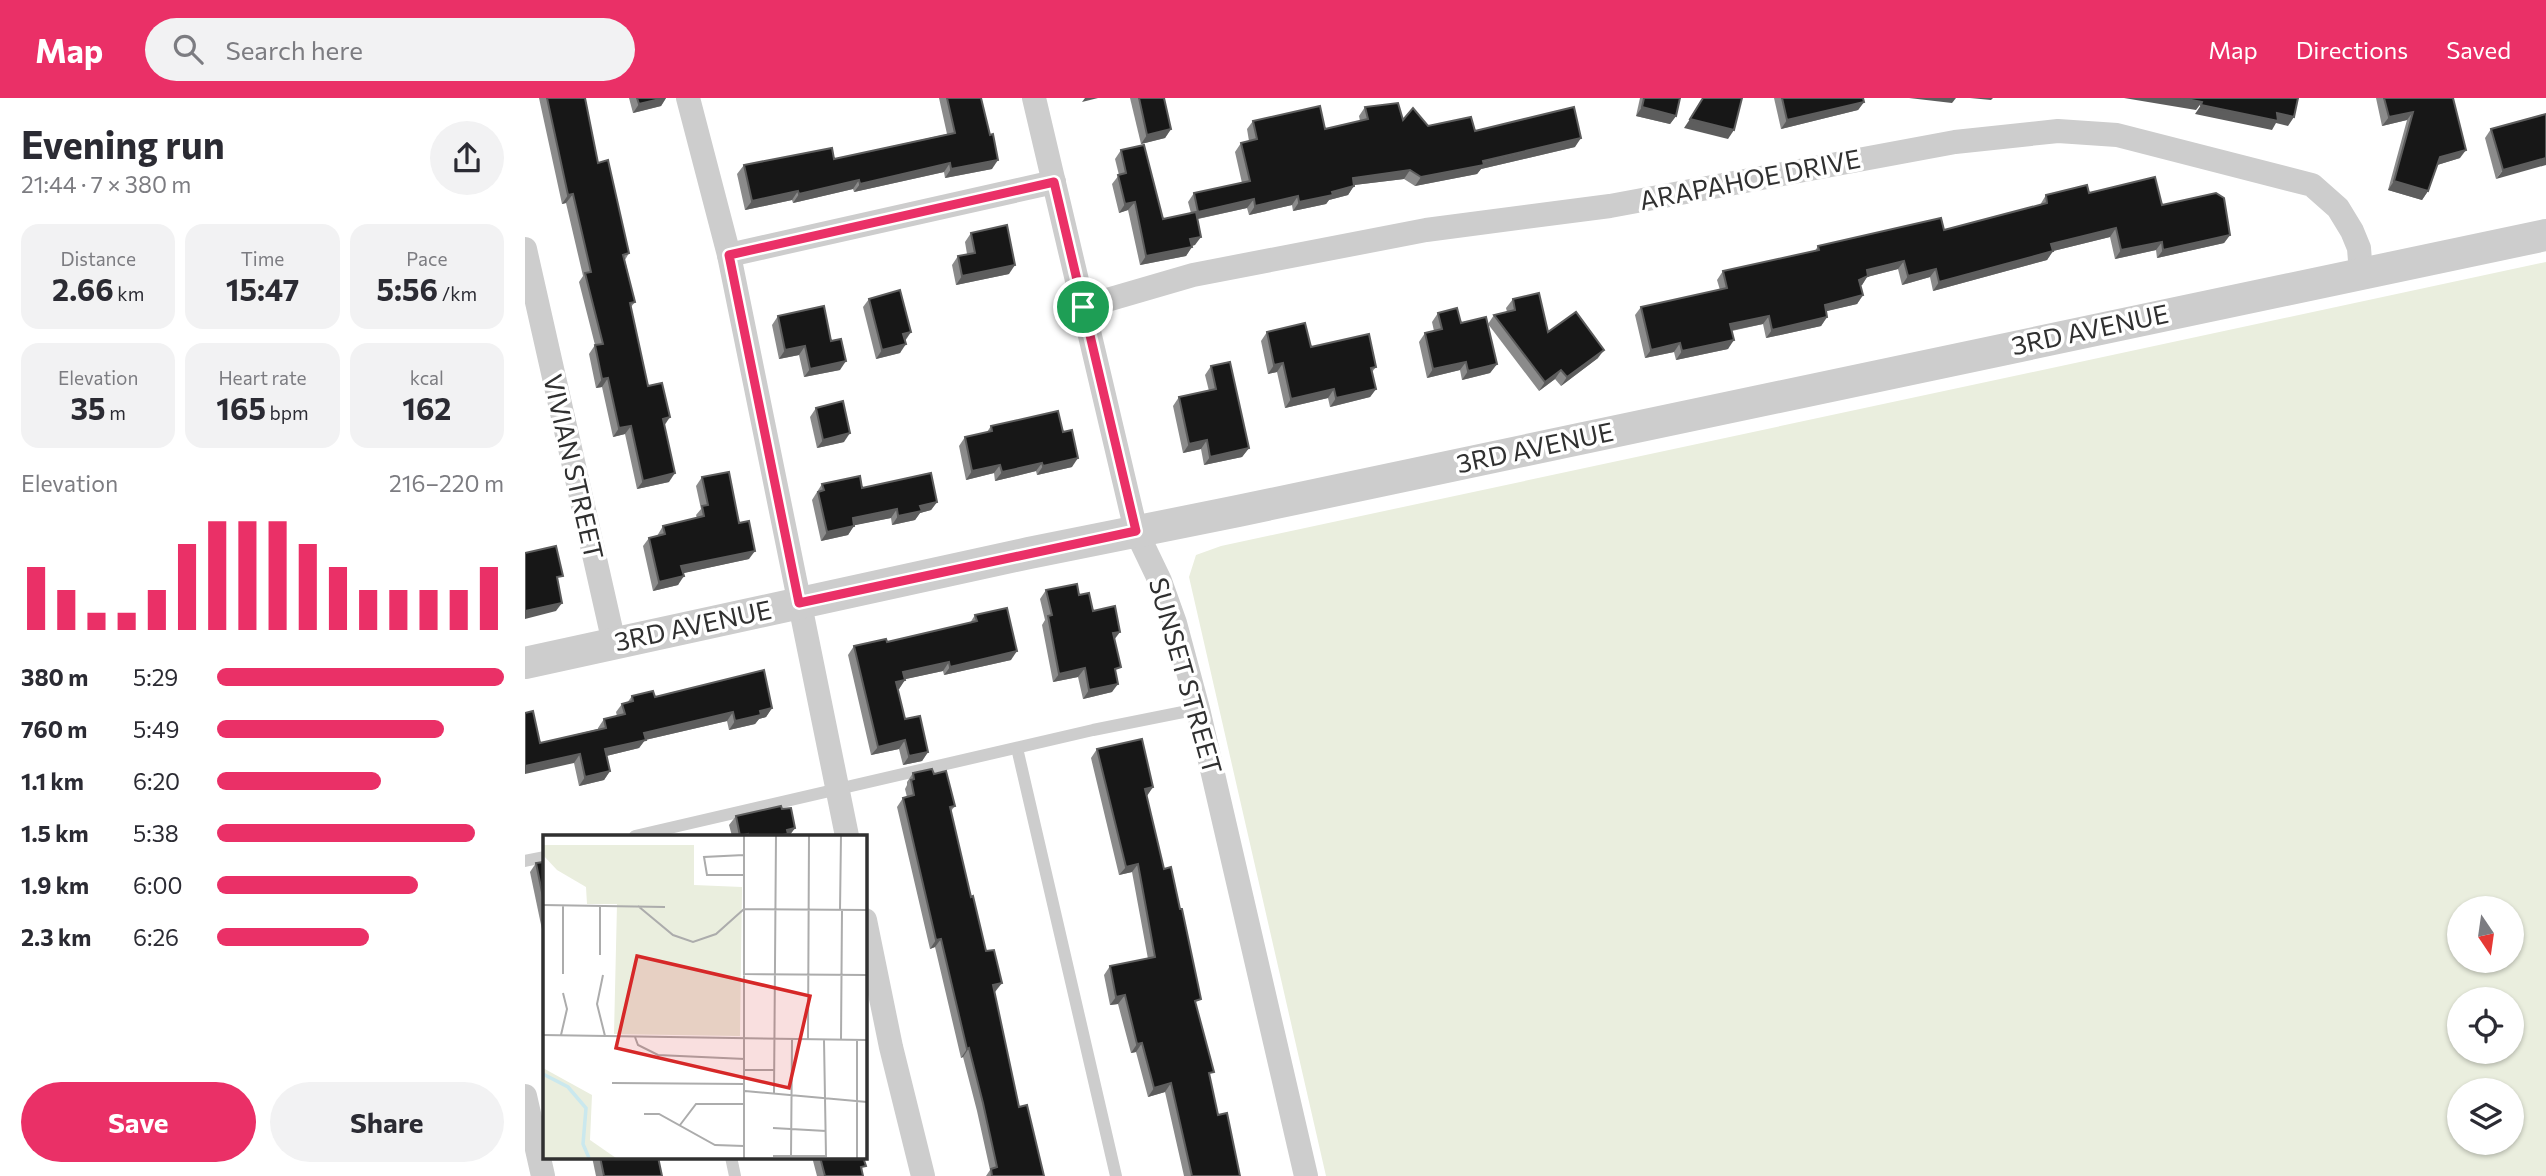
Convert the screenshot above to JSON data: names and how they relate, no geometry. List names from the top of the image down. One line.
{"streets":{"street":["ARAPAHOE DRIVE","3RD AVENUE","VIVIAN STREET","SUNSET STREET"]},"crossings":[["ARAPAHOE DRIVE","3RD AVENUE"],["ARAPAHOE DRIVE","SUNSET STREET"],["3RD AVENUE","VIVIAN STREET"],["3RD AVENUE","SUNSET STREET"]],"north":"bottom","page":{"header":"Map","search":"Search here","nav":["Map","Directions","Saved"],"heading":["Evening run","21:44 · 7 × 380 m"],"stats":[["Distance","2.66 km"],["Time","15:47"],["Pace","5:56 /km"],["Elevation","35 m"],["Heart rate","165 bpm"],["kcal","162"]],"chart":["Elevation","216–220 m"],"list":[{"name":"380 m","note":"5:29"},{"name":"760 m","note":"5:49"},{"name":"1.1 km","note":"6:20"},{"name":"1.5 km","note":"5:38"},{"name":"1.9 km","note":"6:00"},{"name":"2.3 km","note":"6:26"}],"buttons":["Save","Share"]}}
